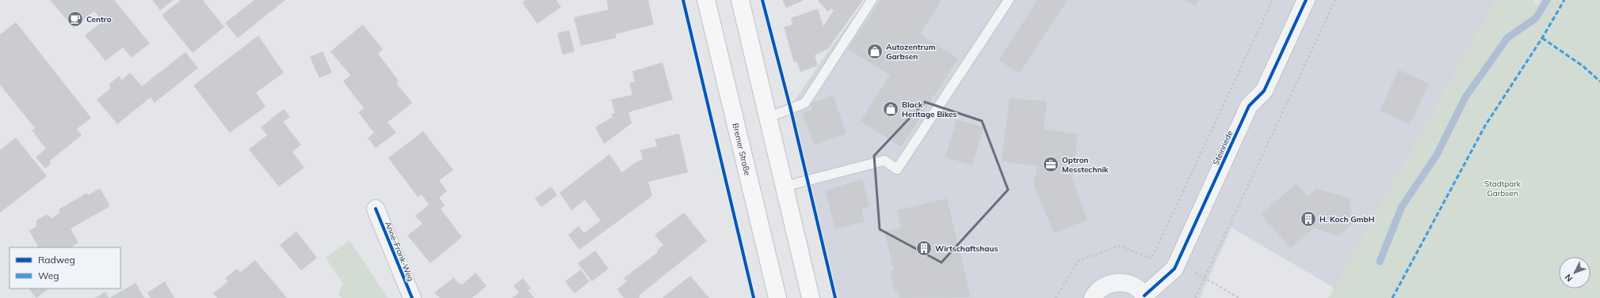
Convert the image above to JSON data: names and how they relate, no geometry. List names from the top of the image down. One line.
{"streets":{"main road":["Bremer Straße"],"street":["Steinriede","Anne-Frank-Weg"]},"parks":["Stadtpark Garbsen"],"places":{"cafe":["Centro"],"shop":["Autozentrum Garbsen","Black Heritage Bikes"],"office":["Optron Messtechnik"],"building":["H. Koch GmbH","Wirtschaftshaus"]},"legend":["Radweg","Weg"],"north":"bottom left"}
